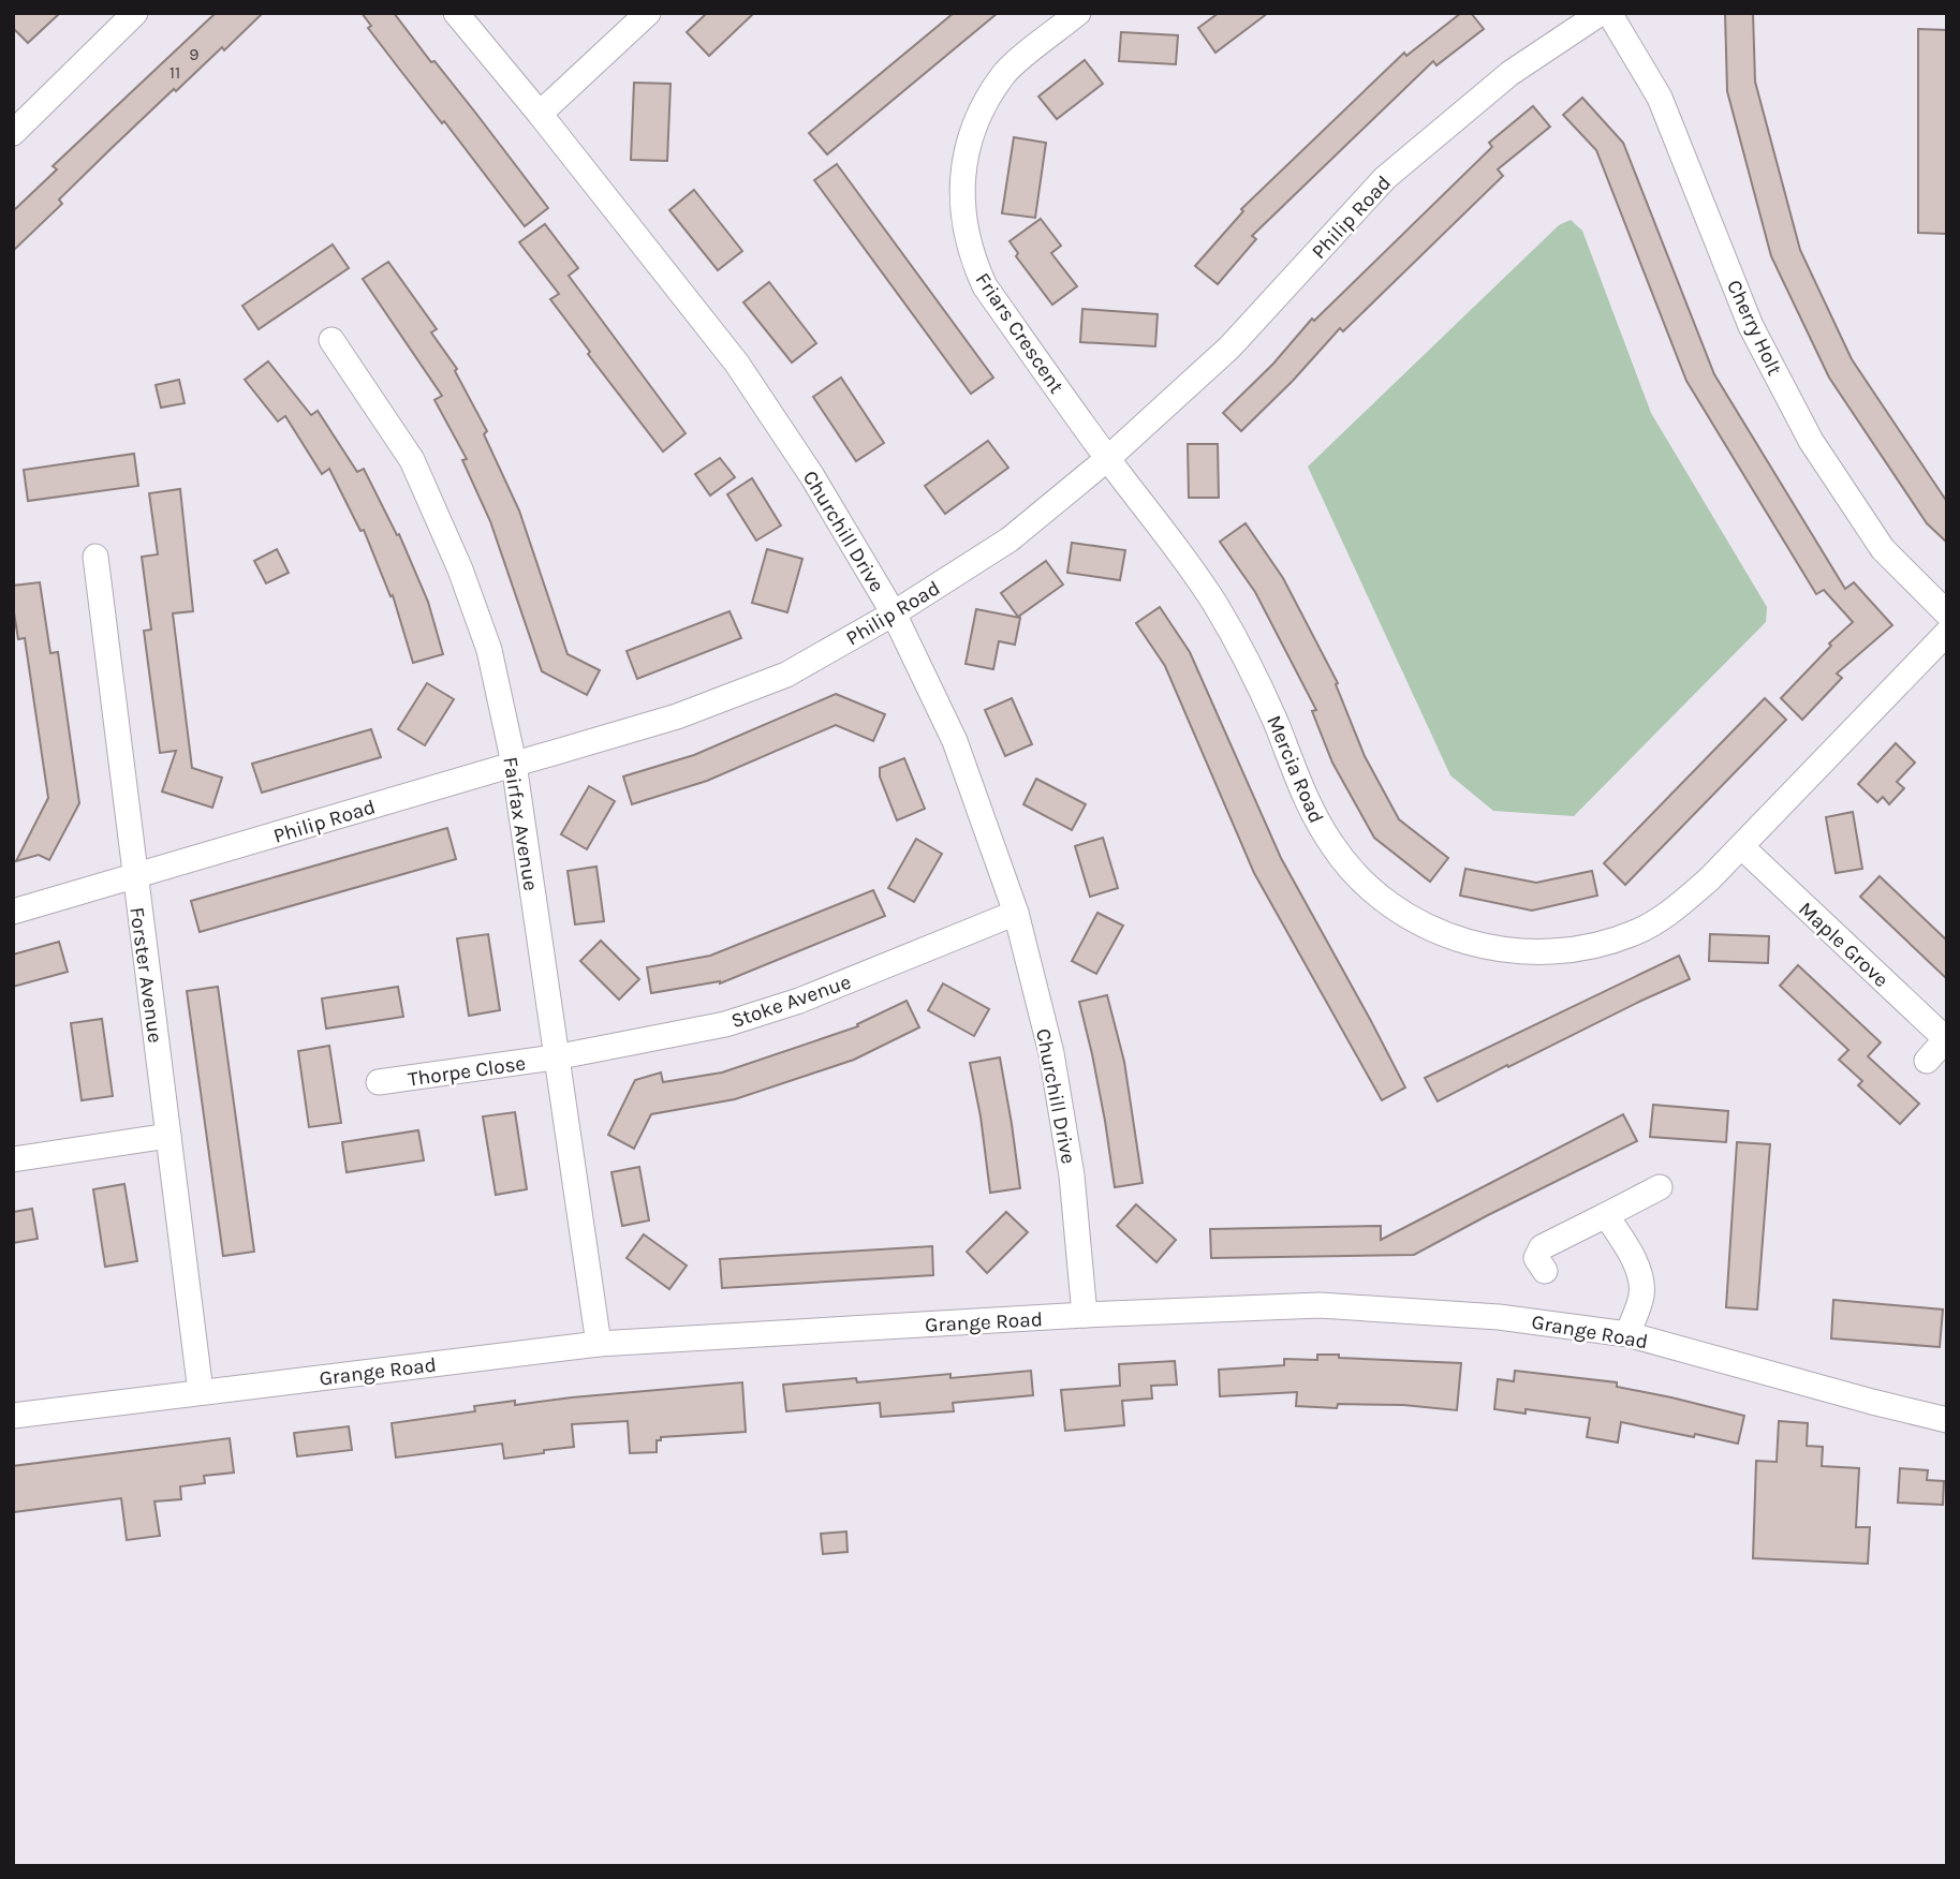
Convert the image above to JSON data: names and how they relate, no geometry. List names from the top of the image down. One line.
{"streets":{"street":["Philip Road","Cherry Holt","Friars Crescent","Churchill Drive","Mercia Road","Fairfax Avenue","Maple Grove","Forster Avenue","Stoke Avenue","Thorpe Close","Grange Road"]},"crossings":[["Philip Road","Friars Crescent"],["Philip Road","Churchill Drive"],["Philip Road","Mercia Road"],["Philip Road","Fairfax Avenue"],["Philip Road","Forster Avenue"],["Friars Crescent","Mercia Road"],["Churchill Drive","Stoke Avenue"],["Churchill Drive","Grange Road"],["Mercia Road","Maple Grove"],["Fairfax Avenue","Stoke Avenue"],["Fairfax Avenue","Thorpe Close"],["Fairfax Avenue","Grange Road"],["Forster Avenue","Grange Road"],["Stoke Avenue","Thorpe Close"]],"house_numbers":["9","11"]}
